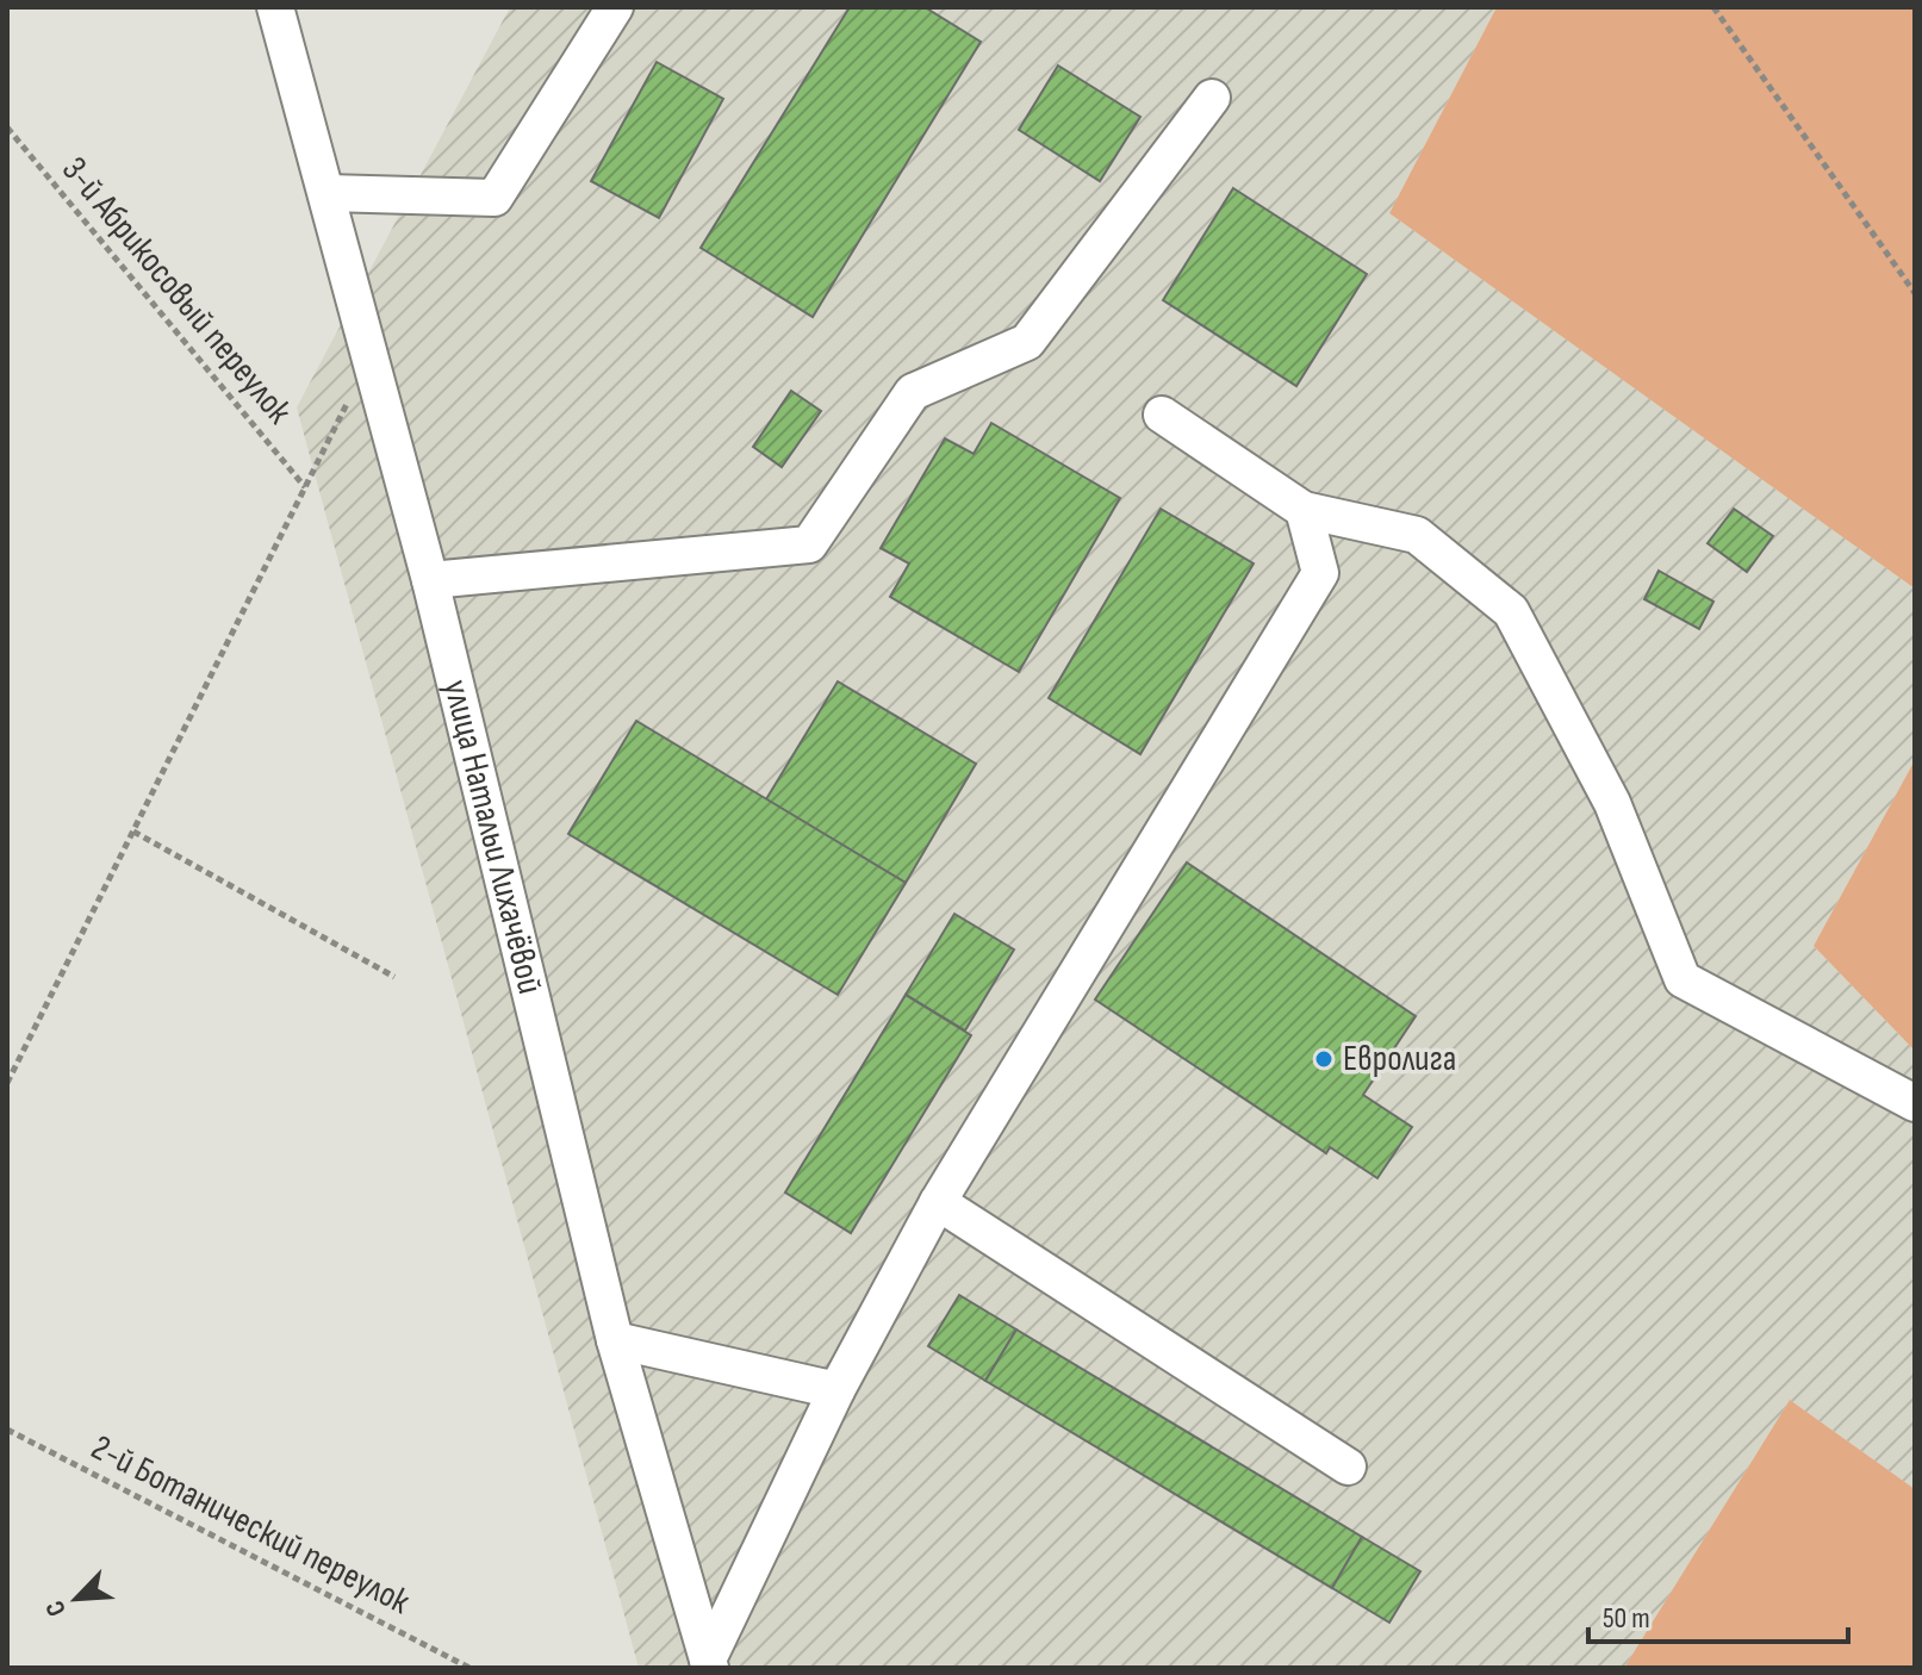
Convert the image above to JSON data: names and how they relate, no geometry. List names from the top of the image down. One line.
{"streets":{"lane":["улица Натальи Лихачёвой"],"path":["3-й Абрикосовый переулок","2-й Ботанический переулок"]},"places":["Евролига"],"scale_bar":"50 m","north":"bottom left"}
